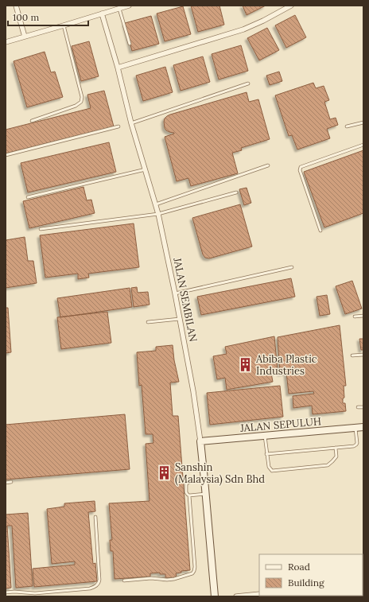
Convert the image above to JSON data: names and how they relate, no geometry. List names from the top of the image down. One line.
{"streets":{"main road":["JALAN SEMBILAN","JALAN SEPULUH"]},"crossings":[["JALAN SEMBILAN","JALAN SEPULUH"]],"places":{"building":["Abiba Plastic Industries","Sanshin (Malaysia) Sdn Bhd"]},"legend":["Road","Building"],"scale_bar":"100 m"}
